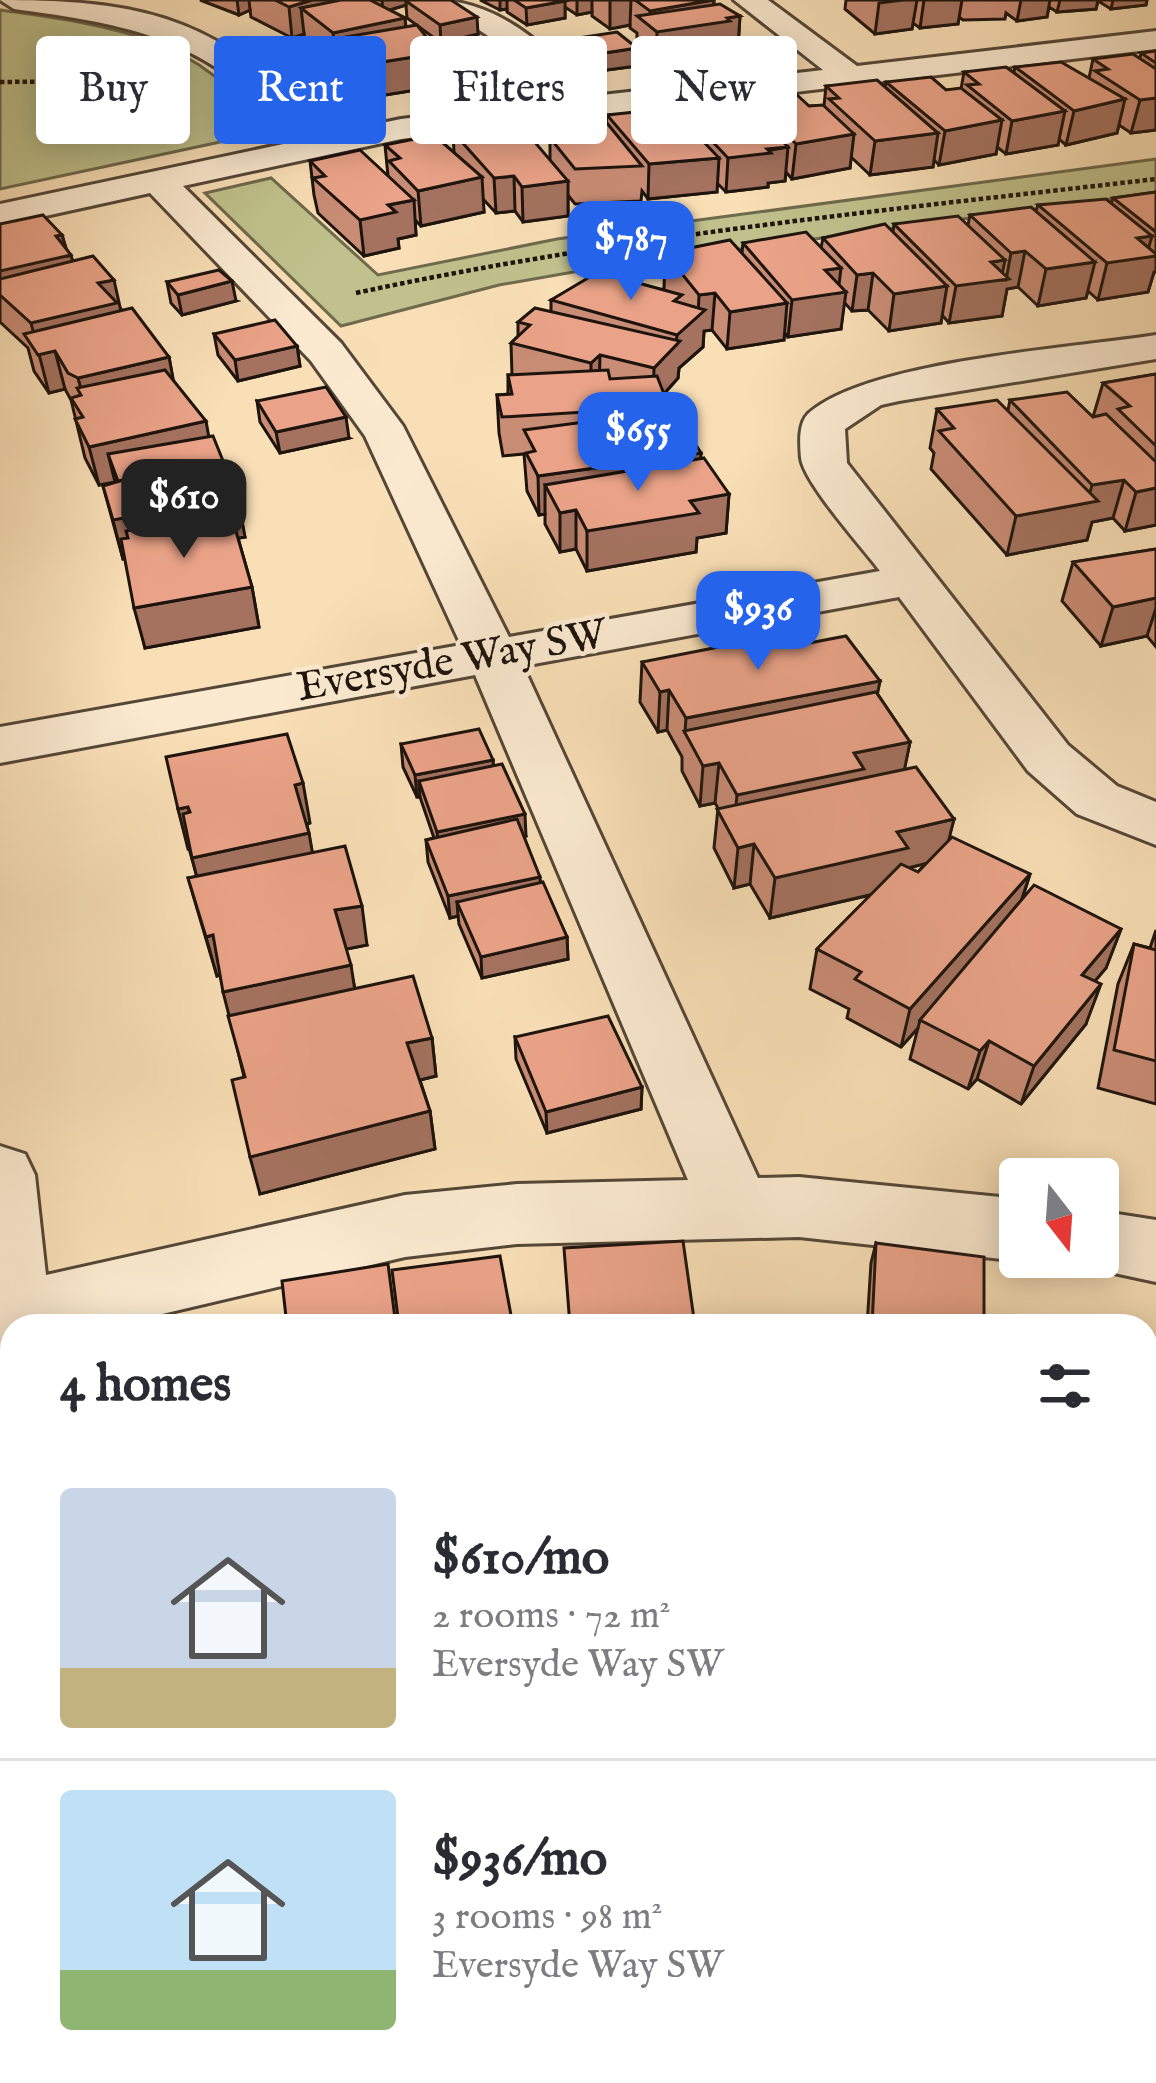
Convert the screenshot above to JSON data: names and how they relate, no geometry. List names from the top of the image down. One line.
{"streets":{"street":["Eversyde Way SW"]},"north":"bottom","page":{"chip":["Buy","Rent","Filters","New"],"price":["$787","$655","$610","$936"],"heading":"4 homes","list":[{"name":"$610/mo","note":"2 rooms · 72 m² · Eversyde Way SW"},{"name":"$936/mo","note":"3 rooms · 98 m² · Eversyde Way SW"}]}}
